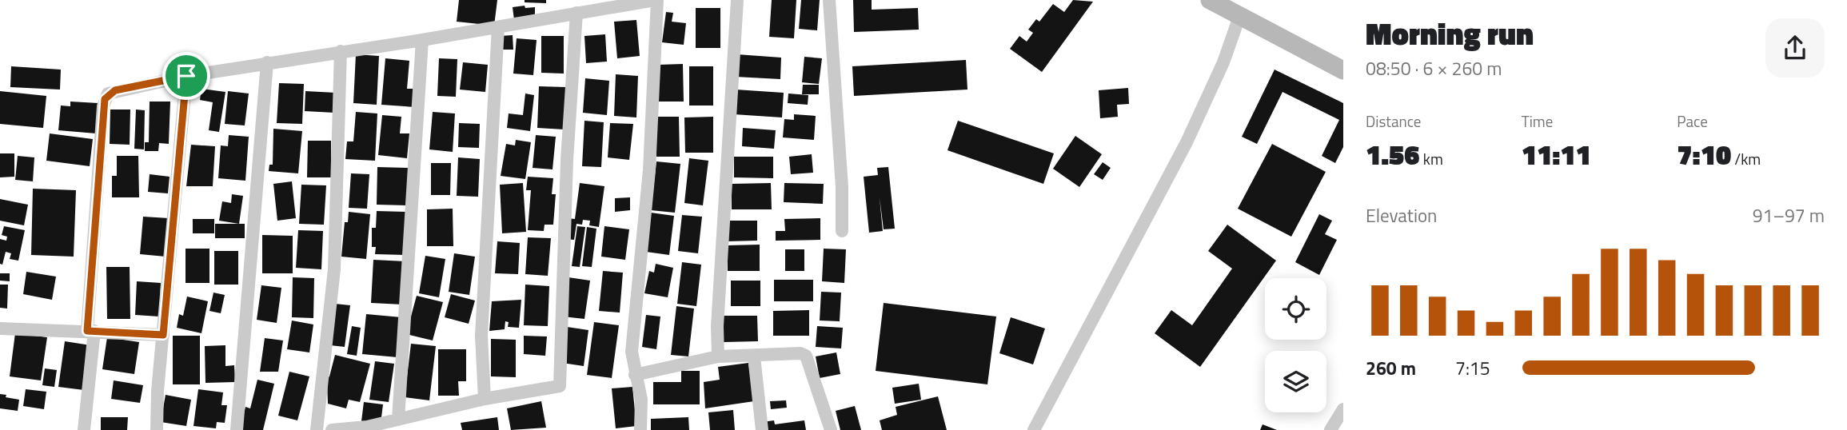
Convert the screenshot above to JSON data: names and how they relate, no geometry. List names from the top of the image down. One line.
{"page":{"heading":["Morning run","08:50 · 6 × 260 m"],"stats":[["Distance","1.56 km"],["Time","11:11"],["Pace","7:10 /km"]],"chart":["Elevation","91–97 m"],"list":[{"name":"260 m","note":"7:15"}]}}
